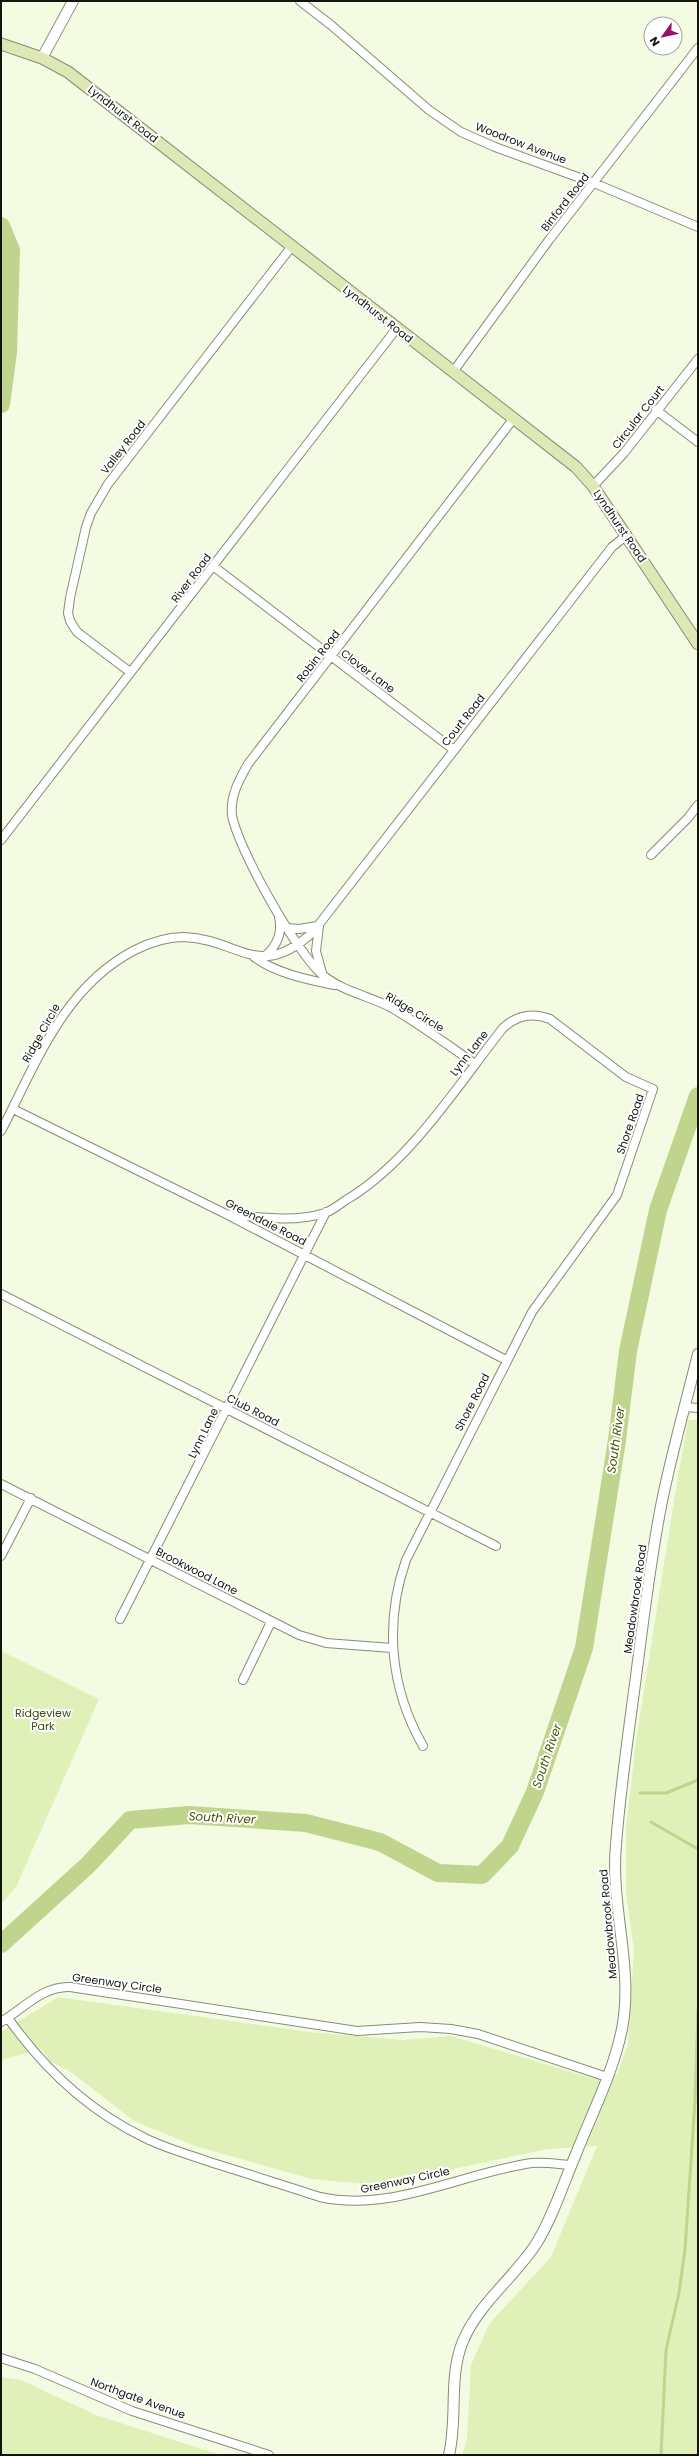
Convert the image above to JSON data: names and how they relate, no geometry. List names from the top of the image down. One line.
{"streets":{"main road":["Lyndhurst Road"],"street":["Woodrow Avenue","Binford Road","Circular Court","Valley Road","River Road","Robin Road","Clover Lane","Court Road","Ridge Circle","Lynn Lane","Shore Road","Greendale Road","Club Road","Brookwood Lane","Meadowbrook Road","Greenway Circle","Northgate Avenue"]},"crossings":[["Lyndhurst Road","Binford Road"],["Lyndhurst Road","Circular Court"],["Lyndhurst Road","Valley Road"],["Lyndhurst Road","River Road"],["Lyndhurst Road","Robin Road"],["Lyndhurst Road","Court Road"],["Woodrow Avenue","Binford Road"],["Valley Road","River Road"],["River Road","Clover Lane"],["Robin Road","Clover Lane"],["Robin Road","Court Road"],["Robin Road","Ridge Circle"],["Clover Lane","Court Road"],["Court Road","Ridge Circle"],["Ridge Circle","Lynn Lane"],["Ridge Circle","Greendale Road"],["Lynn Lane","Shore Road"],["Lynn Lane","Greendale Road"],["Lynn Lane","Club Road"],["Lynn Lane","Brookwood Lane"],["Shore Road","Greendale Road"],["Shore Road","Club Road"],["Shore Road","Brookwood Lane"],["Meadowbrook Road","Greenway Circle"]],"water":["South River"],"parks":["Ridgeview Park"],"north":"bottom left"}
